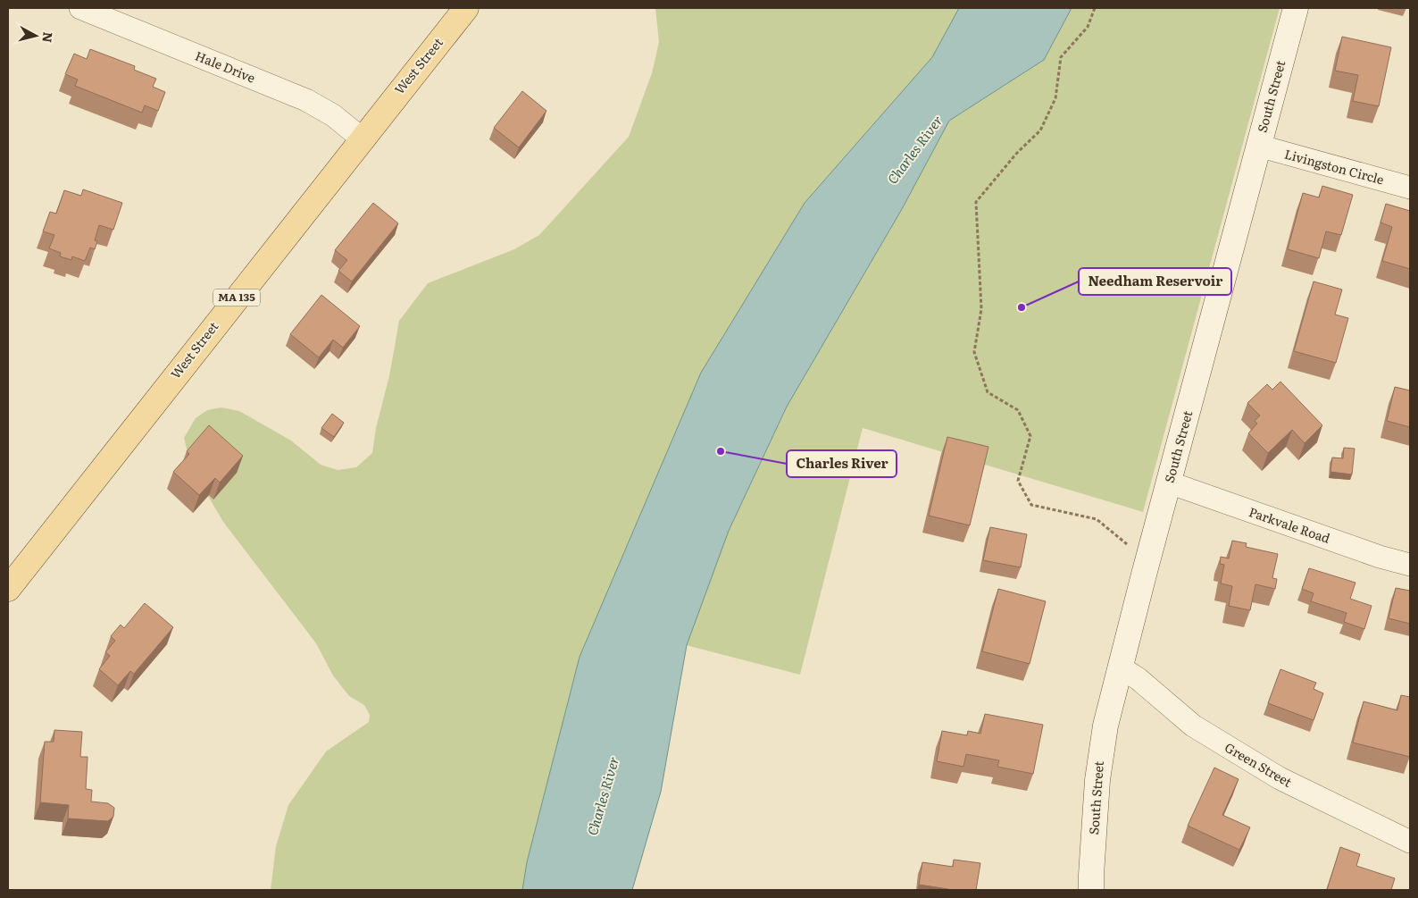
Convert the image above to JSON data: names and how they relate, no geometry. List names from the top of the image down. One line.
{"streets":{"main road":["West Street","MA 135"],"street":["Hale Drive","South Street","Livingston Circle","Parkvale Road","Green Street"]},"crossings":[["West Street","Hale Drive"],["South Street","Livingston Circle"],["South Street","Parkvale Road"],["South Street","Green Street"]],"water":["Charles River"],"places":["Needham Reservoir","Charles River"],"north":"right"}
